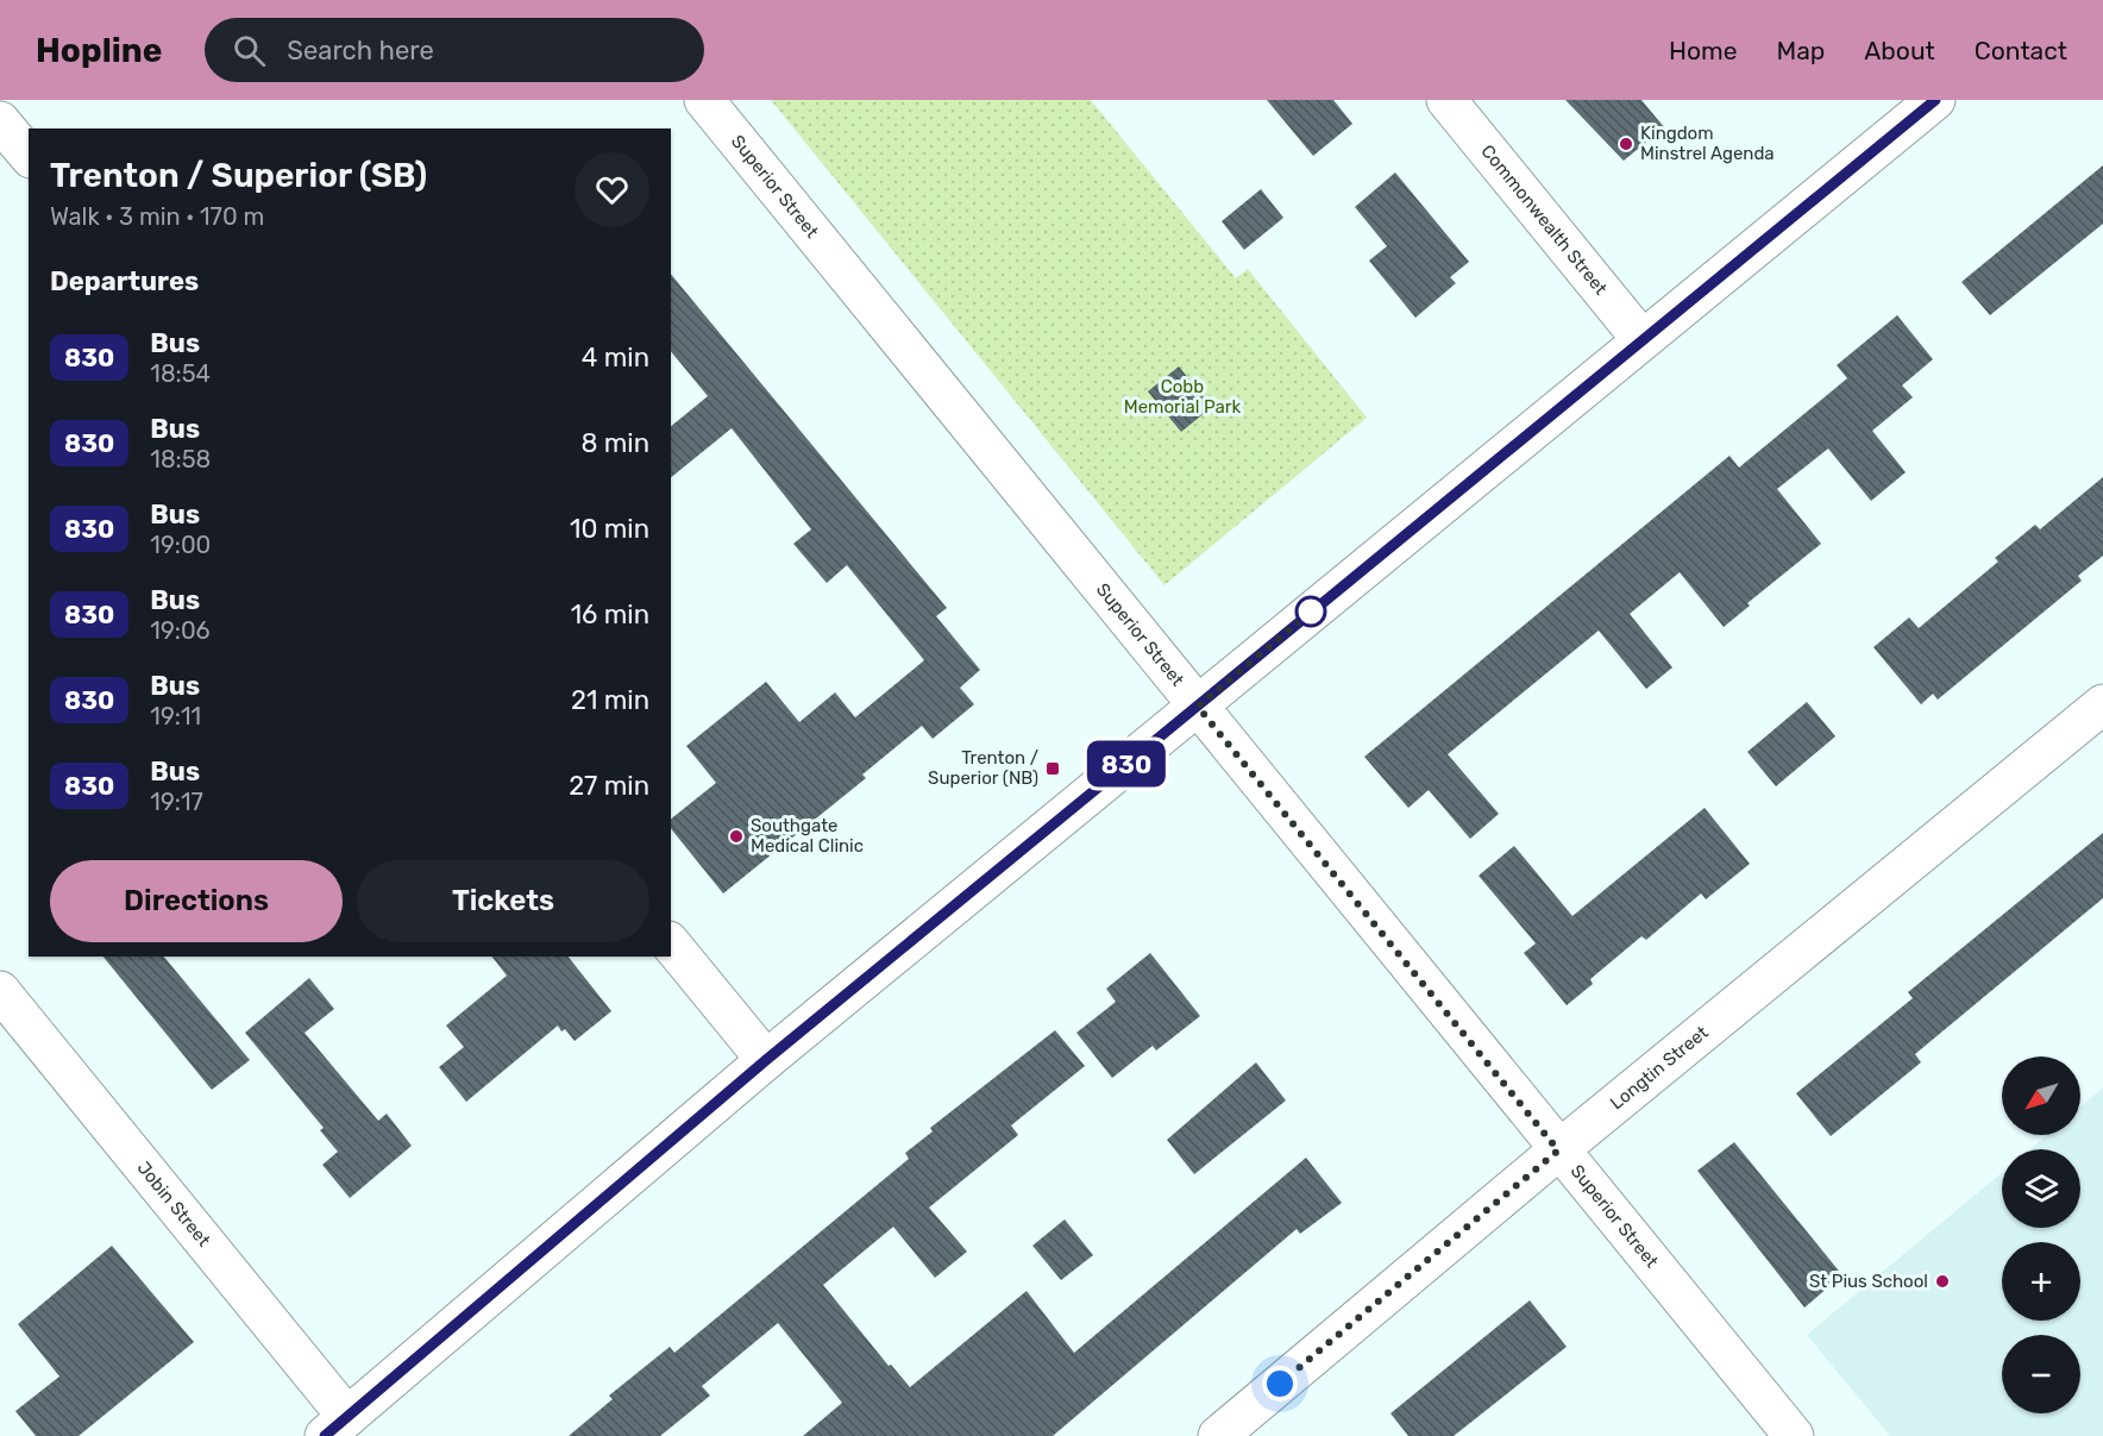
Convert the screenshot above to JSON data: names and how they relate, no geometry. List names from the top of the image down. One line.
{"streets":{"street":["Superior Street","Commonwealth Street","Longtin Street","Jobin Street"]},"crossings":[["Superior Street","Longtin Street"]],"parks":["Cobb Memorial Park"],"places":{"other":["Kingdom Minstrel Agenda","Southgate Medical Clinic","St Pius School"],"transit":["Trenton / Superior (NB)"]},"lines":["bus line 830"],"north":"bottom left","page":{"header":"Hopline","search":"Search here","nav":["Home","Map","About","Contact"],"on_map":"830","heading":[["Trenton / Superior (SB)","Walk · 3 min · 170 m"],"Departures"],"list":[{"mark":"830","name":"Bus","note":"18:54","value":"4 min"},{"mark":"830","name":"Bus","note":"18:58","value":"8 min"},{"mark":"830","name":"Bus","note":"19:00","value":"10 min"},{"mark":"830","name":"Bus","note":"19:06","value":"16 min"},{"mark":"830","name":"Bus","note":"19:11","value":"21 min"},{"mark":"830","name":"Bus","note":"19:17","value":"27 min"}],"buttons":["Directions","Tickets"],"map_buttons":["+","−"]}}
